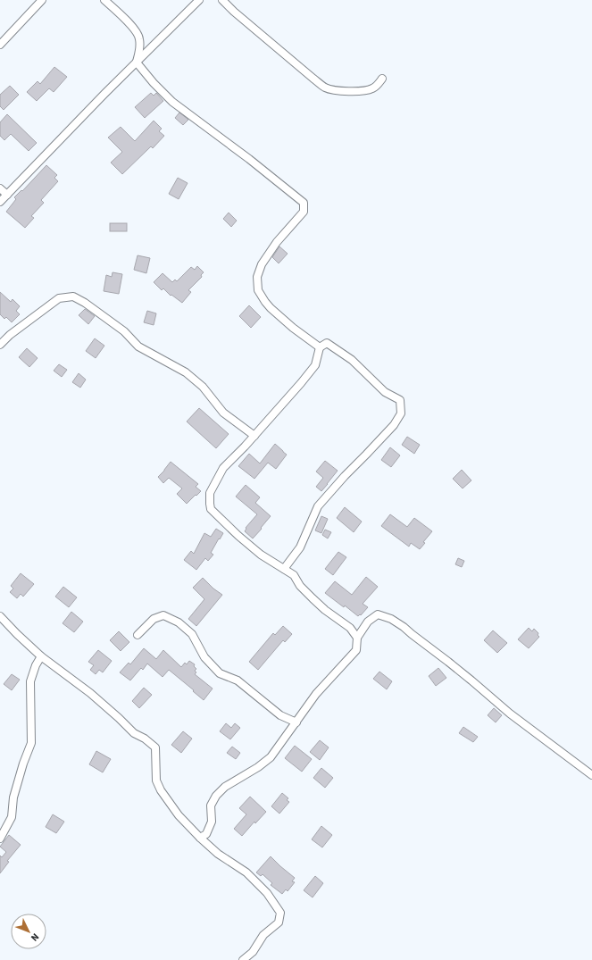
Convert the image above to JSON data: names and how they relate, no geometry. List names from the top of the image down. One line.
{"north":"bottom right"}
